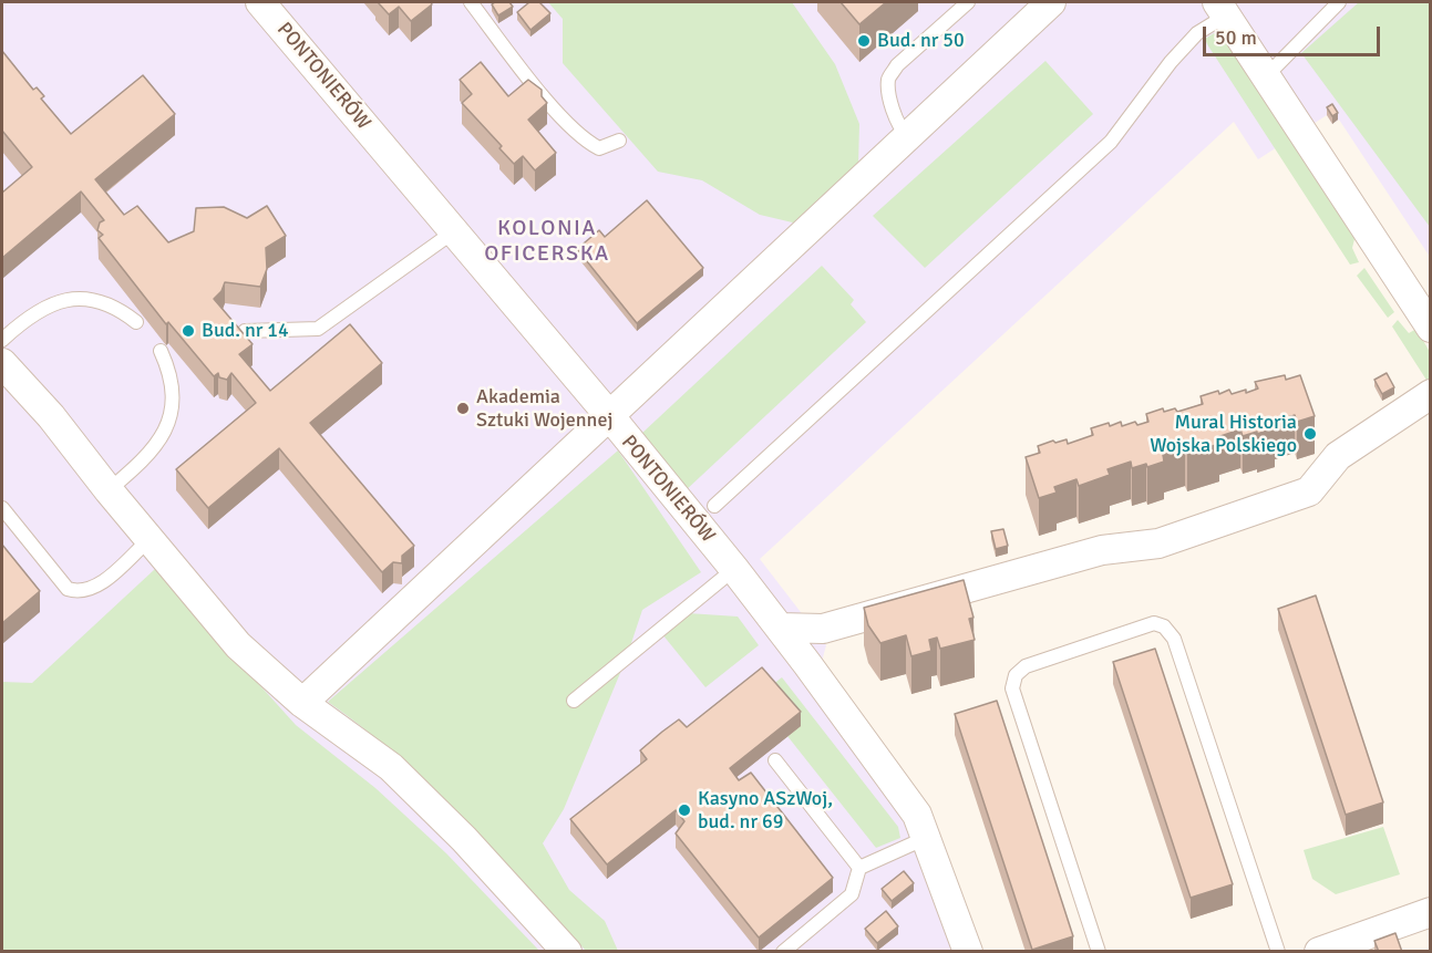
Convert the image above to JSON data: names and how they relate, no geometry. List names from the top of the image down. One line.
{"streets":{"street":["PONTONIERÓW"]},"districts":["KOLONIA OFICERSKA"],"places":["Bud. nr 50","Bud. nr 14","Akademia Sztuki Wojennej","Mural Historia Wojska Polskiego","Kasyno ASzWoj, bud. nr 69"],"scale_bar":"50 m"}
